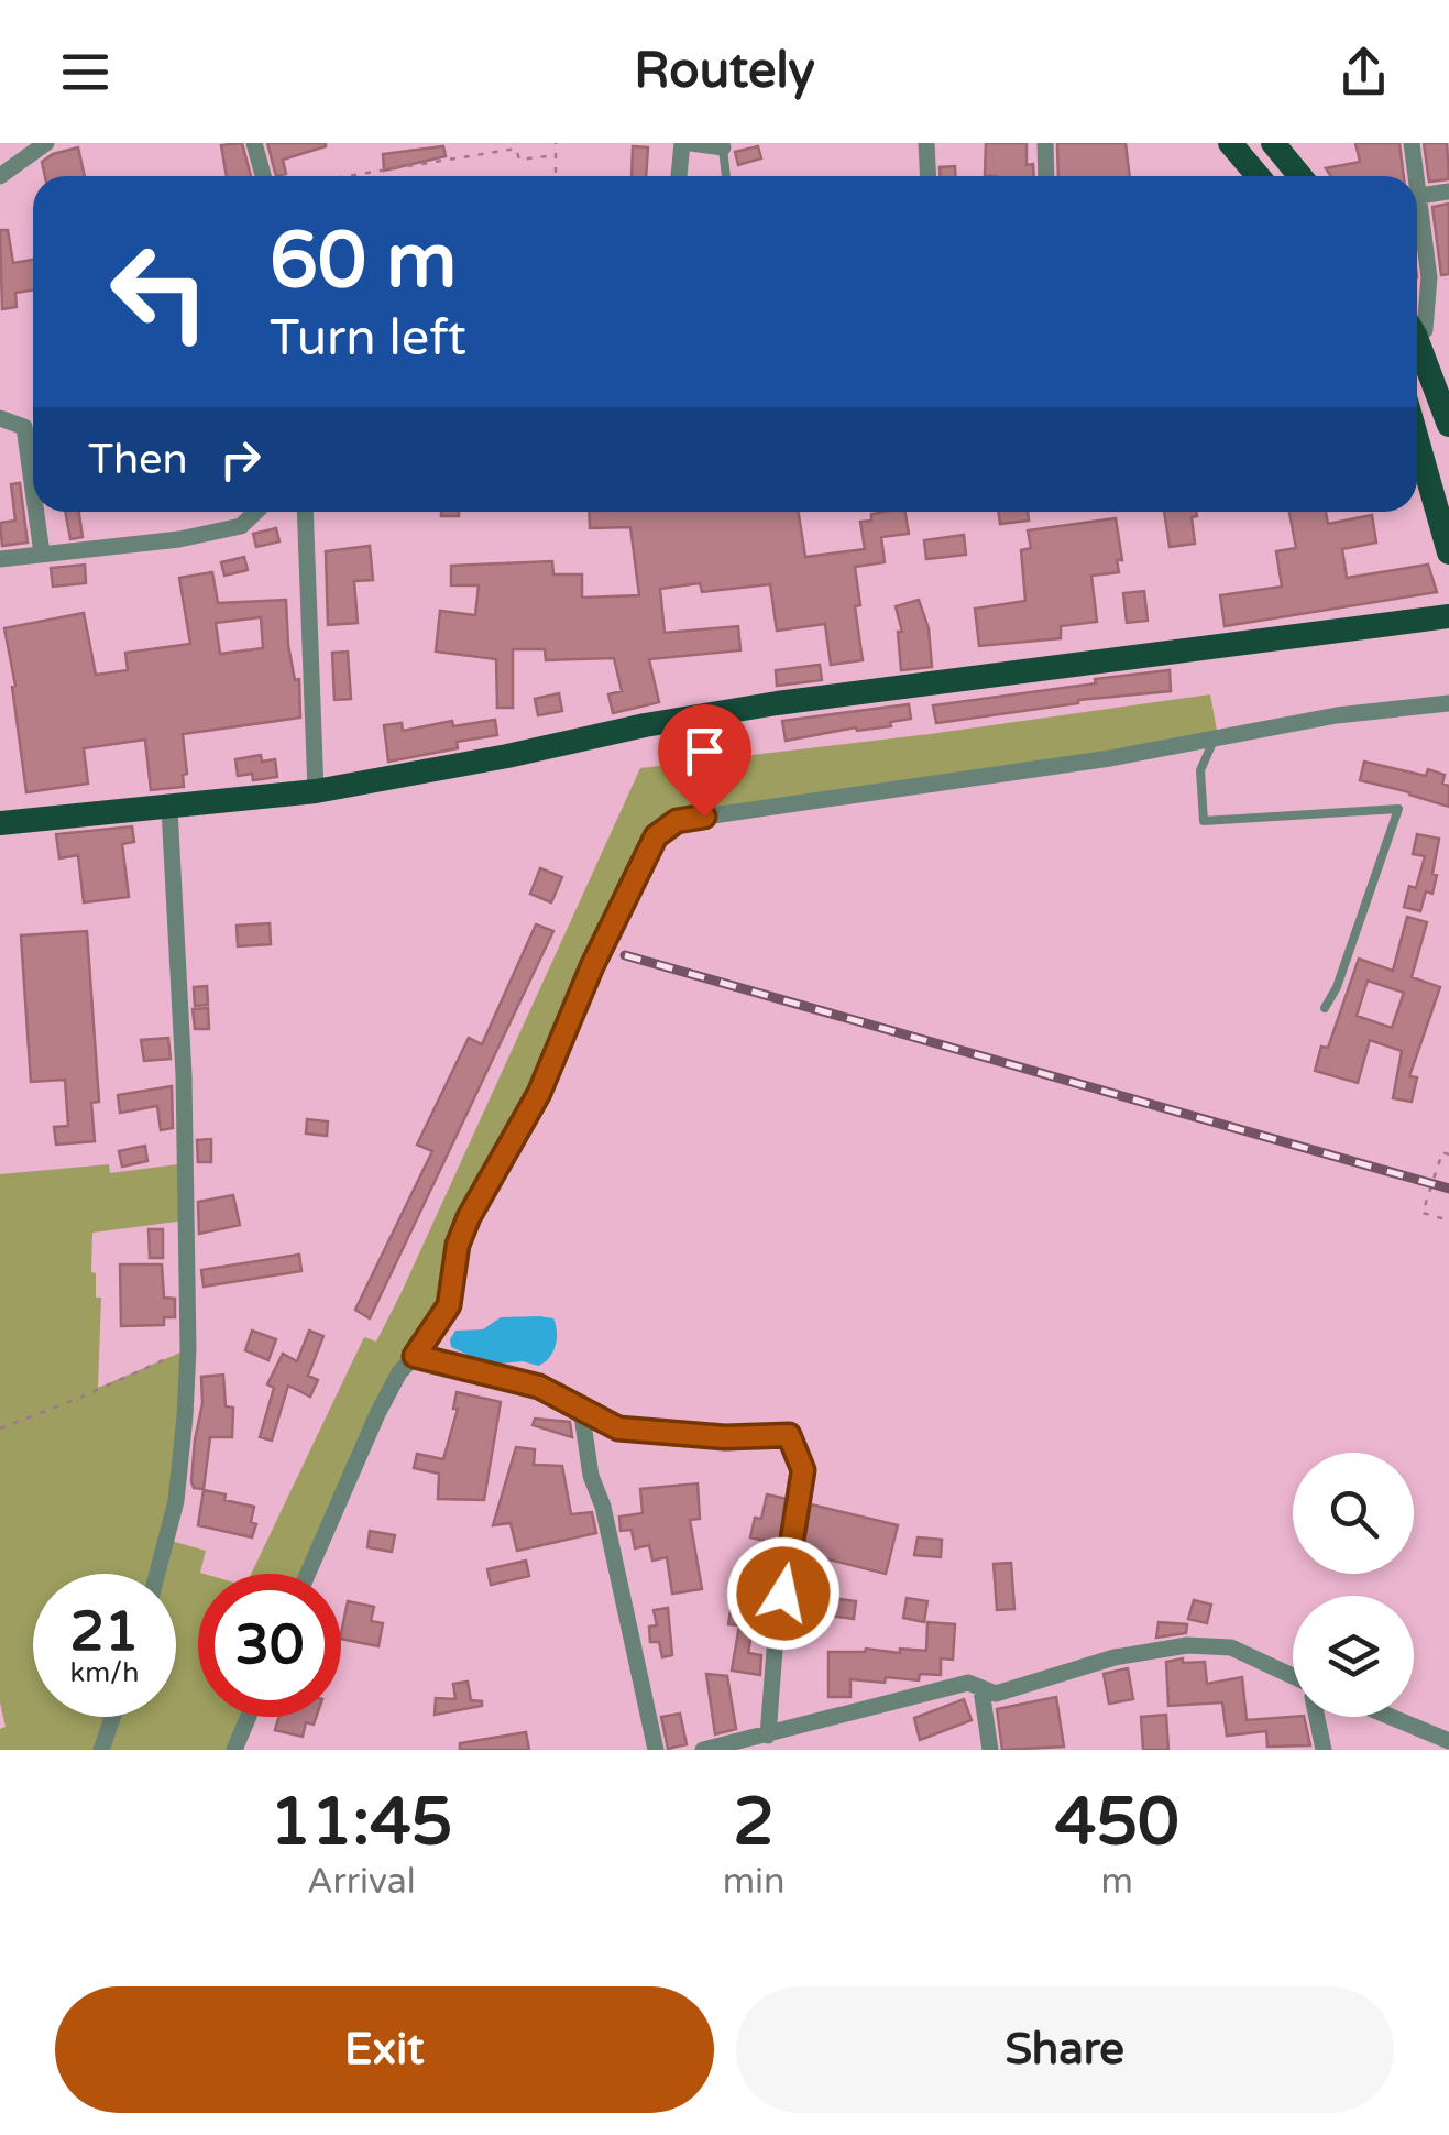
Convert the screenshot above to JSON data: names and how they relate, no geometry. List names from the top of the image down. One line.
{"page":{"header":"Routely","turn":["60 m","Turn left"],"then":"Then","speed":"21 km/h","limit":"30","eta":["11:45","Arrival","2","min","450","m"],"buttons":["Exit","Share"]}}
